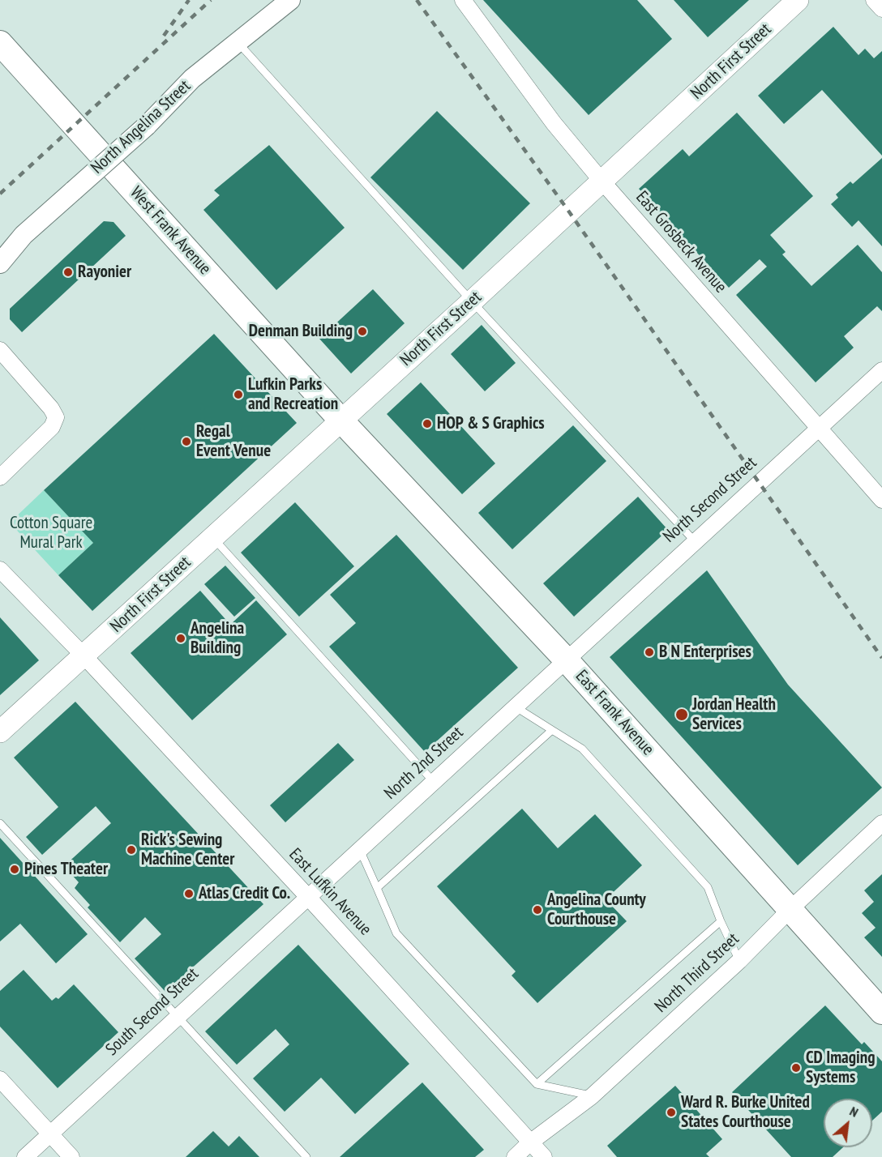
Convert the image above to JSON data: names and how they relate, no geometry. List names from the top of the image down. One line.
{"streets":{"main road":["North First Street","West Frank Avenue","East Frank Avenue"],"street":["North Angelina Street","East Grosbeck Avenue","North Second Street","North 2nd Street","East Lufkin Avenue","North Third Street","South Second Street"]},"crossings":[["North First Street","West Frank Avenue"],["North First Street","East Grosbeck Avenue"],["North First Street","East Frank Avenue"],["North First Street","East Lufkin Avenue"],["West Frank Avenue","East Frank Avenue"],["East Grosbeck Avenue","North Second Street"],["North Second Street","East Frank Avenue"],["North Second Street","North 2nd Street"],["East Frank Avenue","North 2nd Street"],["East Frank Avenue","North Third Street"],["North 2nd Street","East Lufkin Avenue"],["North 2nd Street","South Second Street"],["East Lufkin Avenue","North Third Street"],["East Lufkin Avenue","South Second Street"]],"parks":["Cotton Square Mural Park"],"places":["Rayonier","Denman Building","Lufkin Parks and Recreation","HOP & S Graphics","Regal Event Venue","Angelina Building","B N Enterprises","Jordan Health Services","Rick's Sewing Machine Center","Pines Theater","Atlas Credit Co.","Angelina County Courthouse","CD Imaging Systems","Ward R. Burke United States Courthouse"],"north":"top right"}
